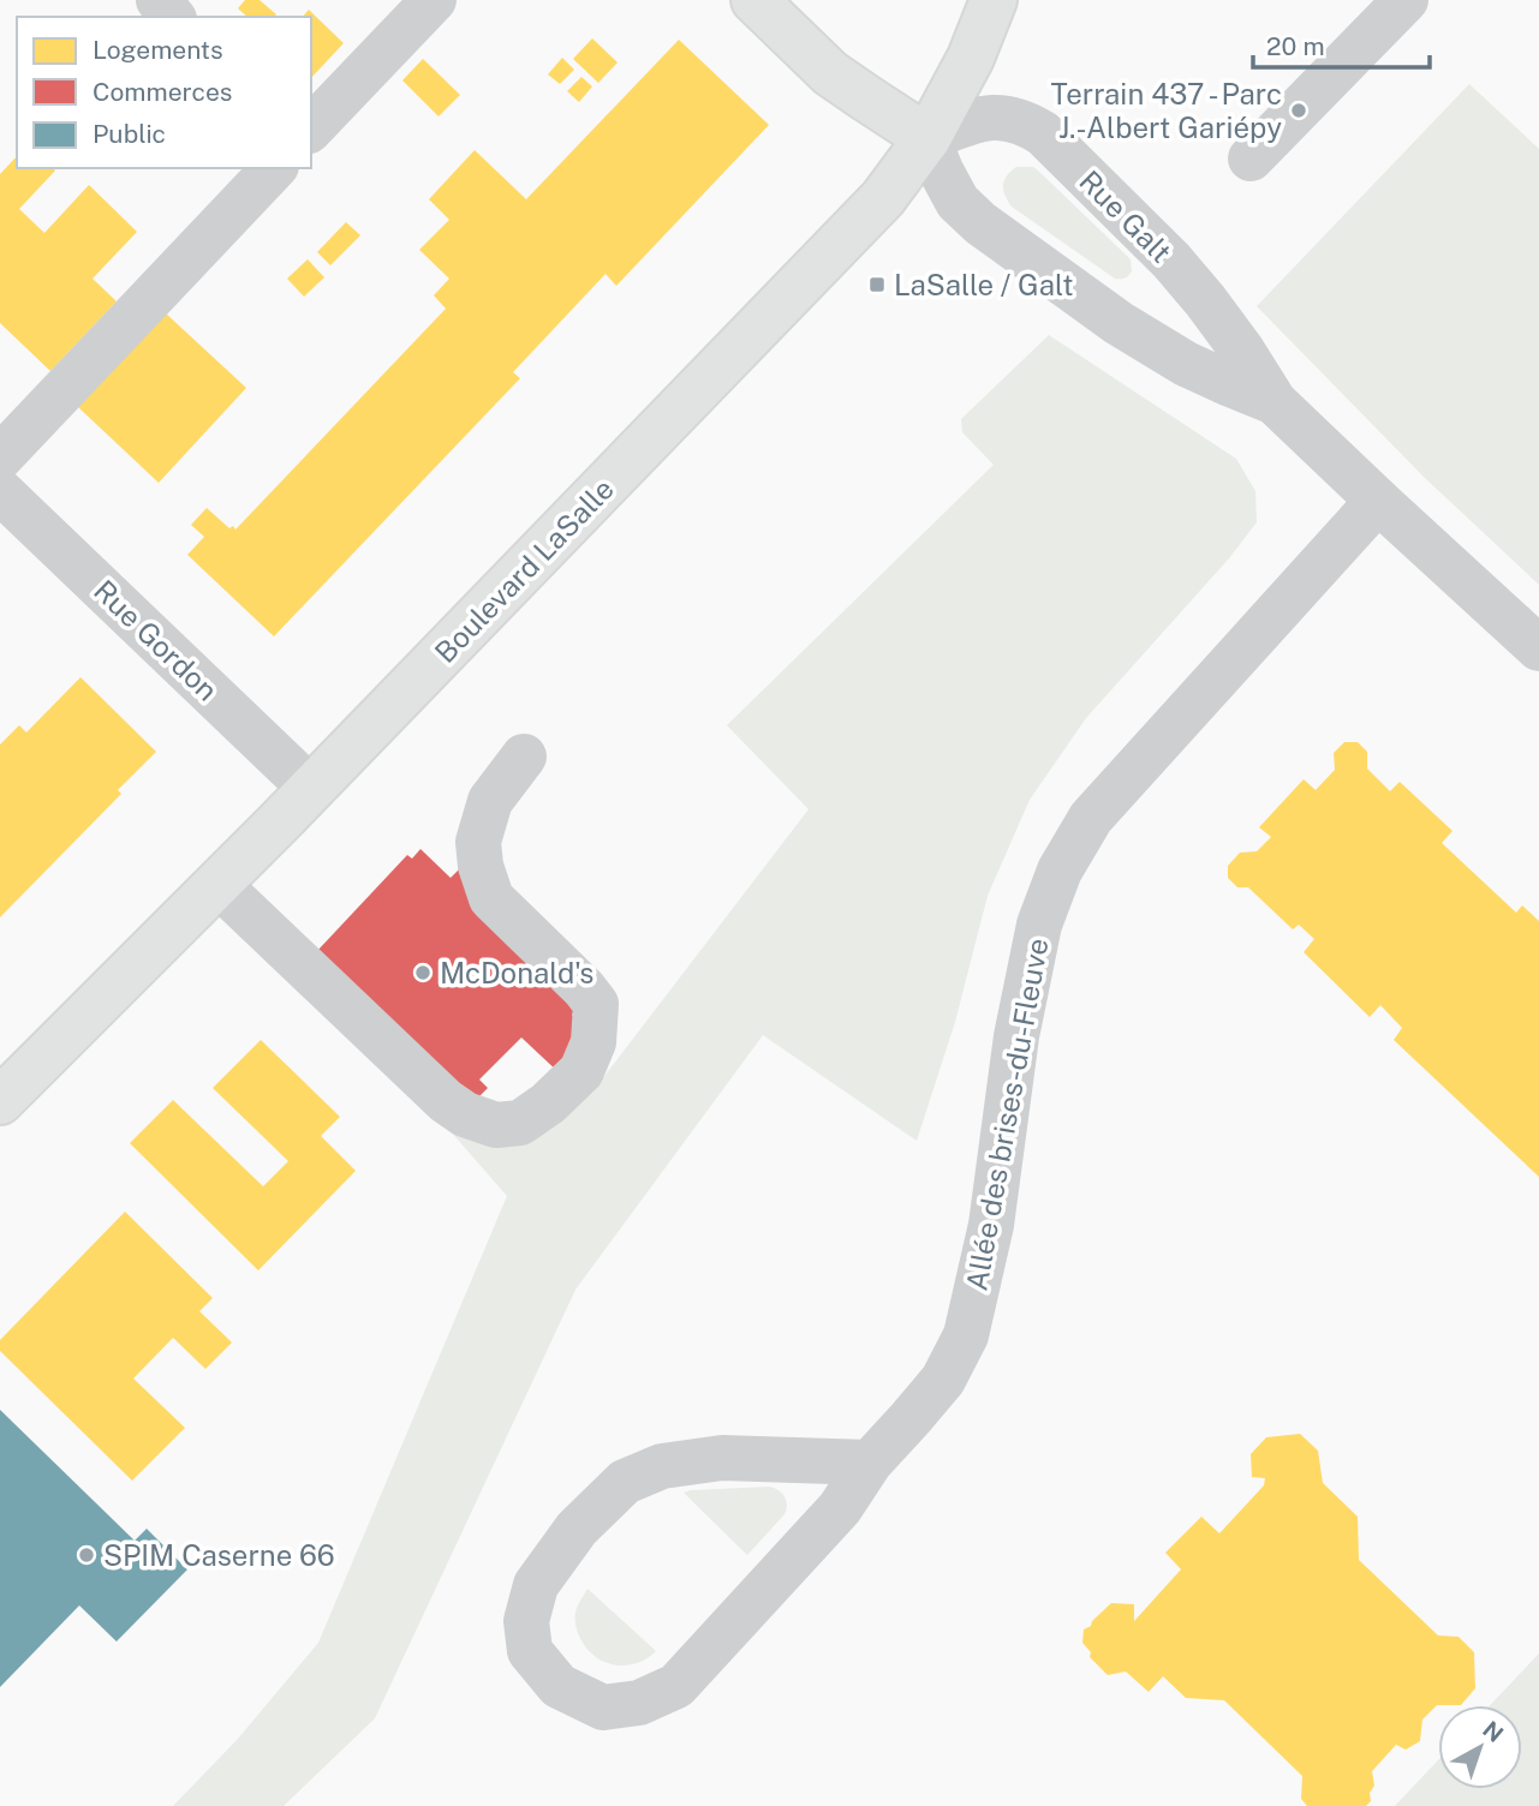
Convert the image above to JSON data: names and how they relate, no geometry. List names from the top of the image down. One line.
{"streets":{"main road":["Boulevard LaSalle"],"street":["Rue Galt","Rue Gordon","Allée des brises-du-Fleuve"]},"crossings":[["Rue Galt","Boulevard LaSalle"],["Rue Galt","Allée des brises-du-Fleuve"],["Boulevard LaSalle","Rue Gordon"]],"places":{"other":["Terrain 437 - Parc J.-Albert Gariépy","McDonald's","SPIM Caserne 66"],"transit":["LaSalle / Galt"]},"legend":["Logements","Commerces","Public"],"scale_bar":"20 m","north":"top right"}
